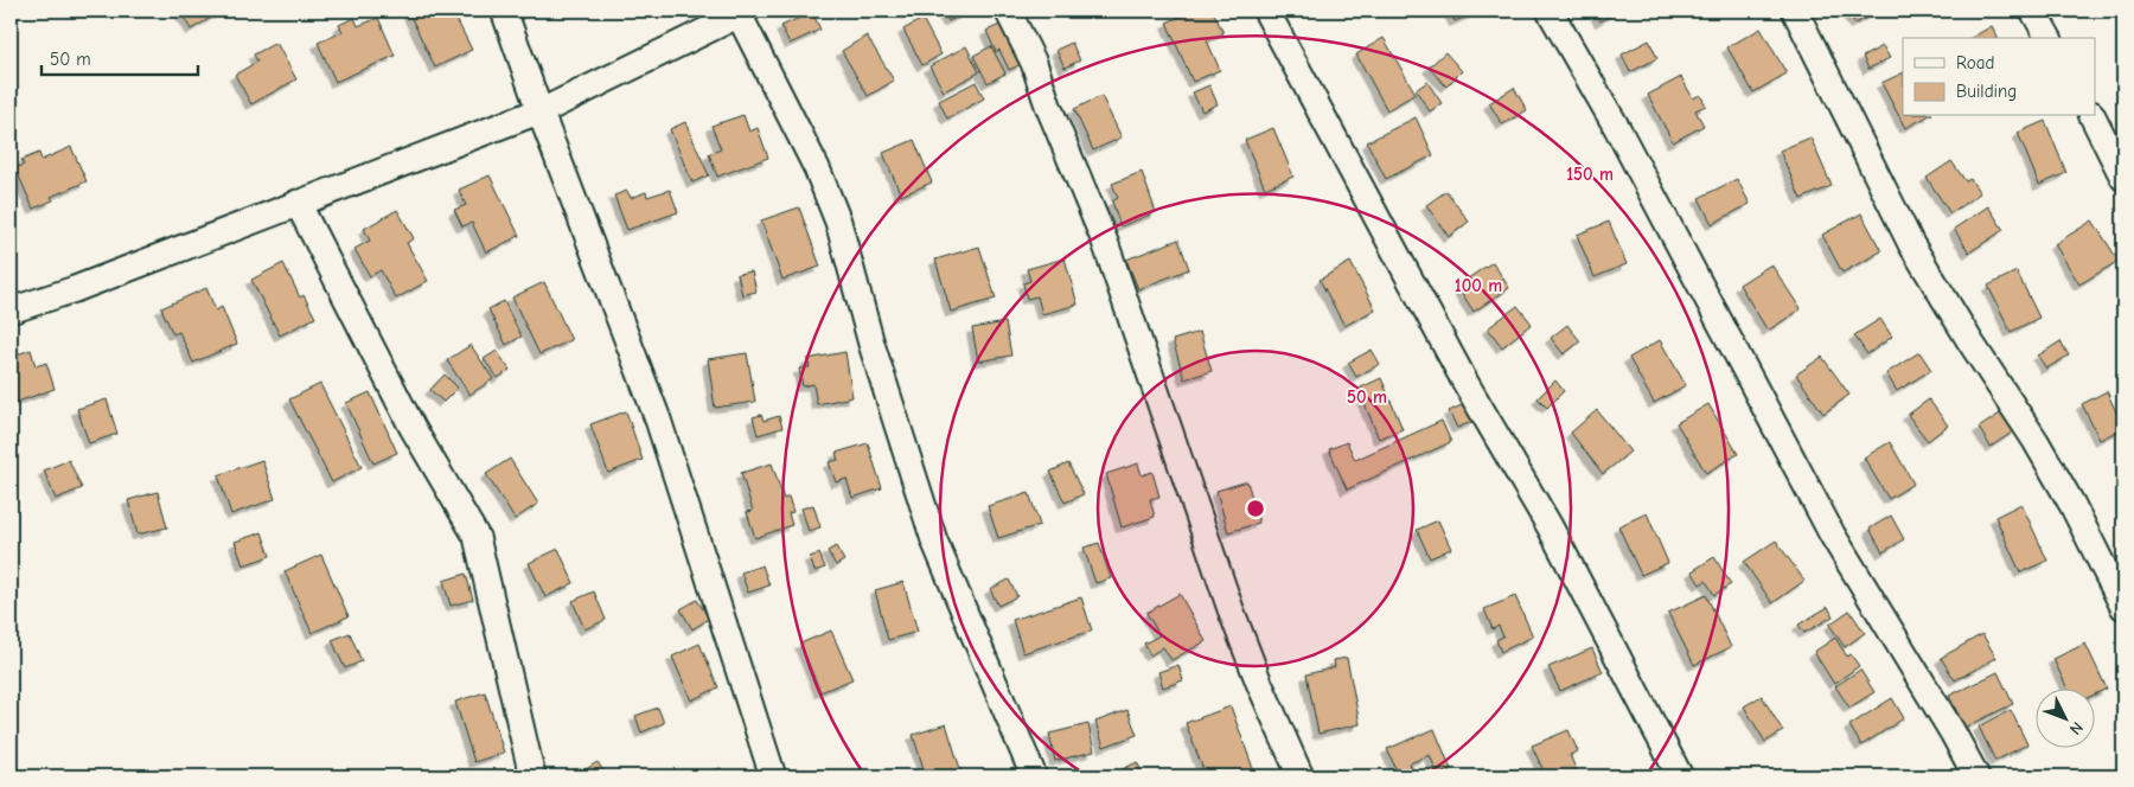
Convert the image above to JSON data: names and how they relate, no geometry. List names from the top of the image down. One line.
{"legend":["Road","Building"],"scale_bar":"50 m","north":"bottom right","rings":["150 m","100 m","50 m"]}
